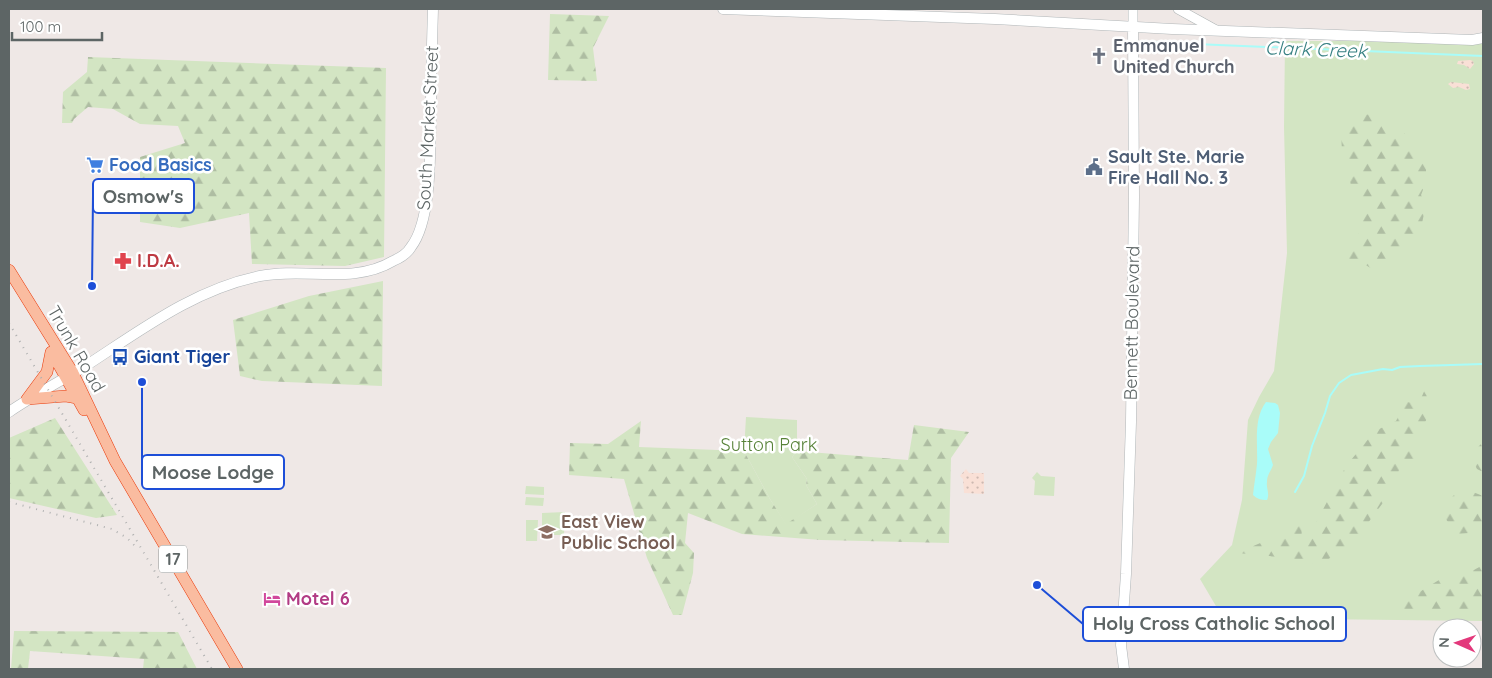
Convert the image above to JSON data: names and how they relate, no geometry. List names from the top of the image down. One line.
{"streets":{"highway":["Trunk Road","17"],"main road":["South Market Street","Bennett Boulevard"]},"crossings":[["South Market Street","Trunk Road"]],"water":["Clark Creek"],"parks":["Sutton Park"],"places":{"church":["Emmanuel United Church"],"supermarket":["Food Basics"],"public building":["Sault Ste. Marie Fire Hall No. 3"],"pharmacy":["I.D.A."],"other":["Osmow's","Moose Lodge","Holy Cross Catholic School"],"bus stop":["Giant Tiger"],"school or university":["East View Public School"],"hotel":["Motel 6"]},"scale_bar":"100 m","north":"left"}
